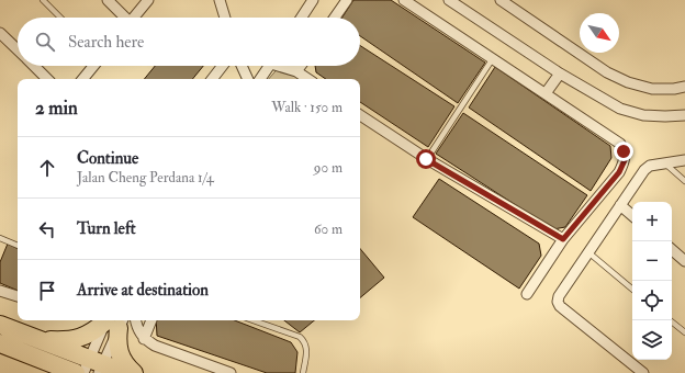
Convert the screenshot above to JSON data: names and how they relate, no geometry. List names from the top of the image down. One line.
{"north":"bottom right","page":{"search":"Search here","heading":["2 min","Walk · 150 m"],"list":[["Continue","Jalan Cheng Perdana 1/4","90 m"],["Turn left","60 m"],"Arrive at destination"],"map_buttons":["+","−"]}}
